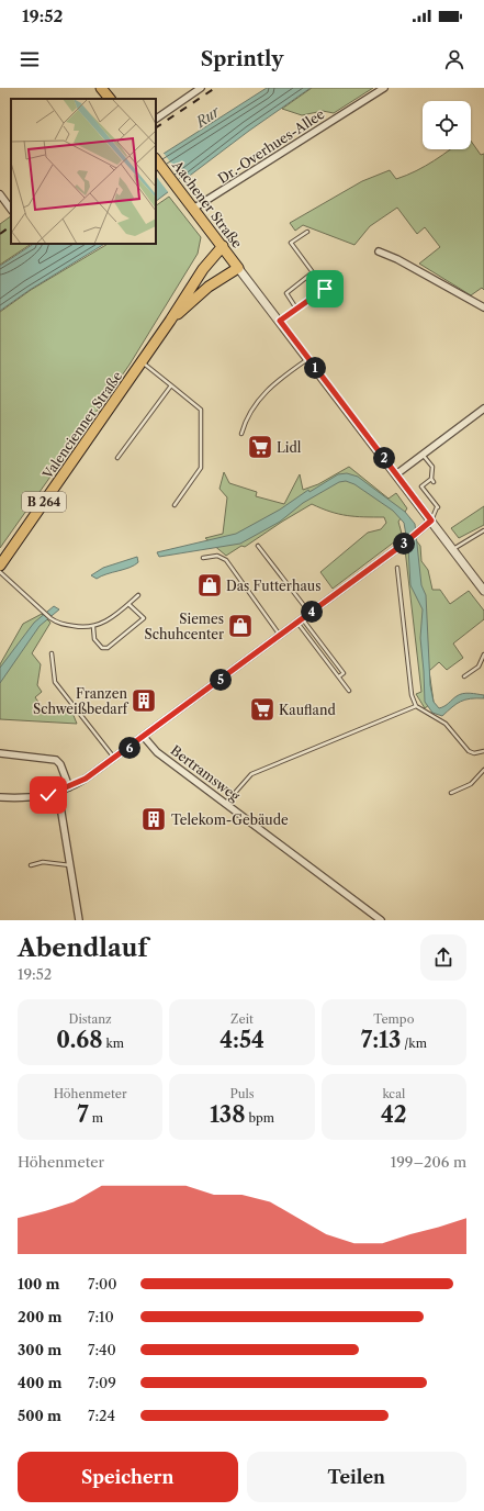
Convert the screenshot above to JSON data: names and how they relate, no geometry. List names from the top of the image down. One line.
{"streets":{"main road":["Aachener Straße","Valencienner Straße","B 264"],"street":["Dr.-Overhues-Allee","Bertramsweg"]},"crossings":[["Dr.-Overhues-Allee","Aachener Straße"],["Aachener Straße","Valencienner Straße"]],"water":["Rur"],"places":{"supermarket":["Lidl","Kaufland"],"shop":["Das Futterhaus","Siemes Schuhcenter"],"building":["Franzen Schweißbedarf","Telekom-Gebäude"]},"page":{"status":"19:52","header":"Sprintly","pins":["1","2","3","4","5","6"],"heading":["Abendlauf","19:52"],"stats":[["Distanz","0.68 km"],["Zeit","4:54"],["Tempo","7:13 /km"],["Höhenmeter","7 m"],["Puls","138 bpm"],["kcal","42"]],"chart":["Höhenmeter","199–206 m"],"list":[{"name":"100 m","note":"7:00"},{"name":"200 m","note":"7:10"},{"name":"300 m","note":"7:40"},{"name":"400 m","note":"7:09"},{"name":"500 m","note":"7:24"}],"buttons":["Speichern","Teilen"]}}
